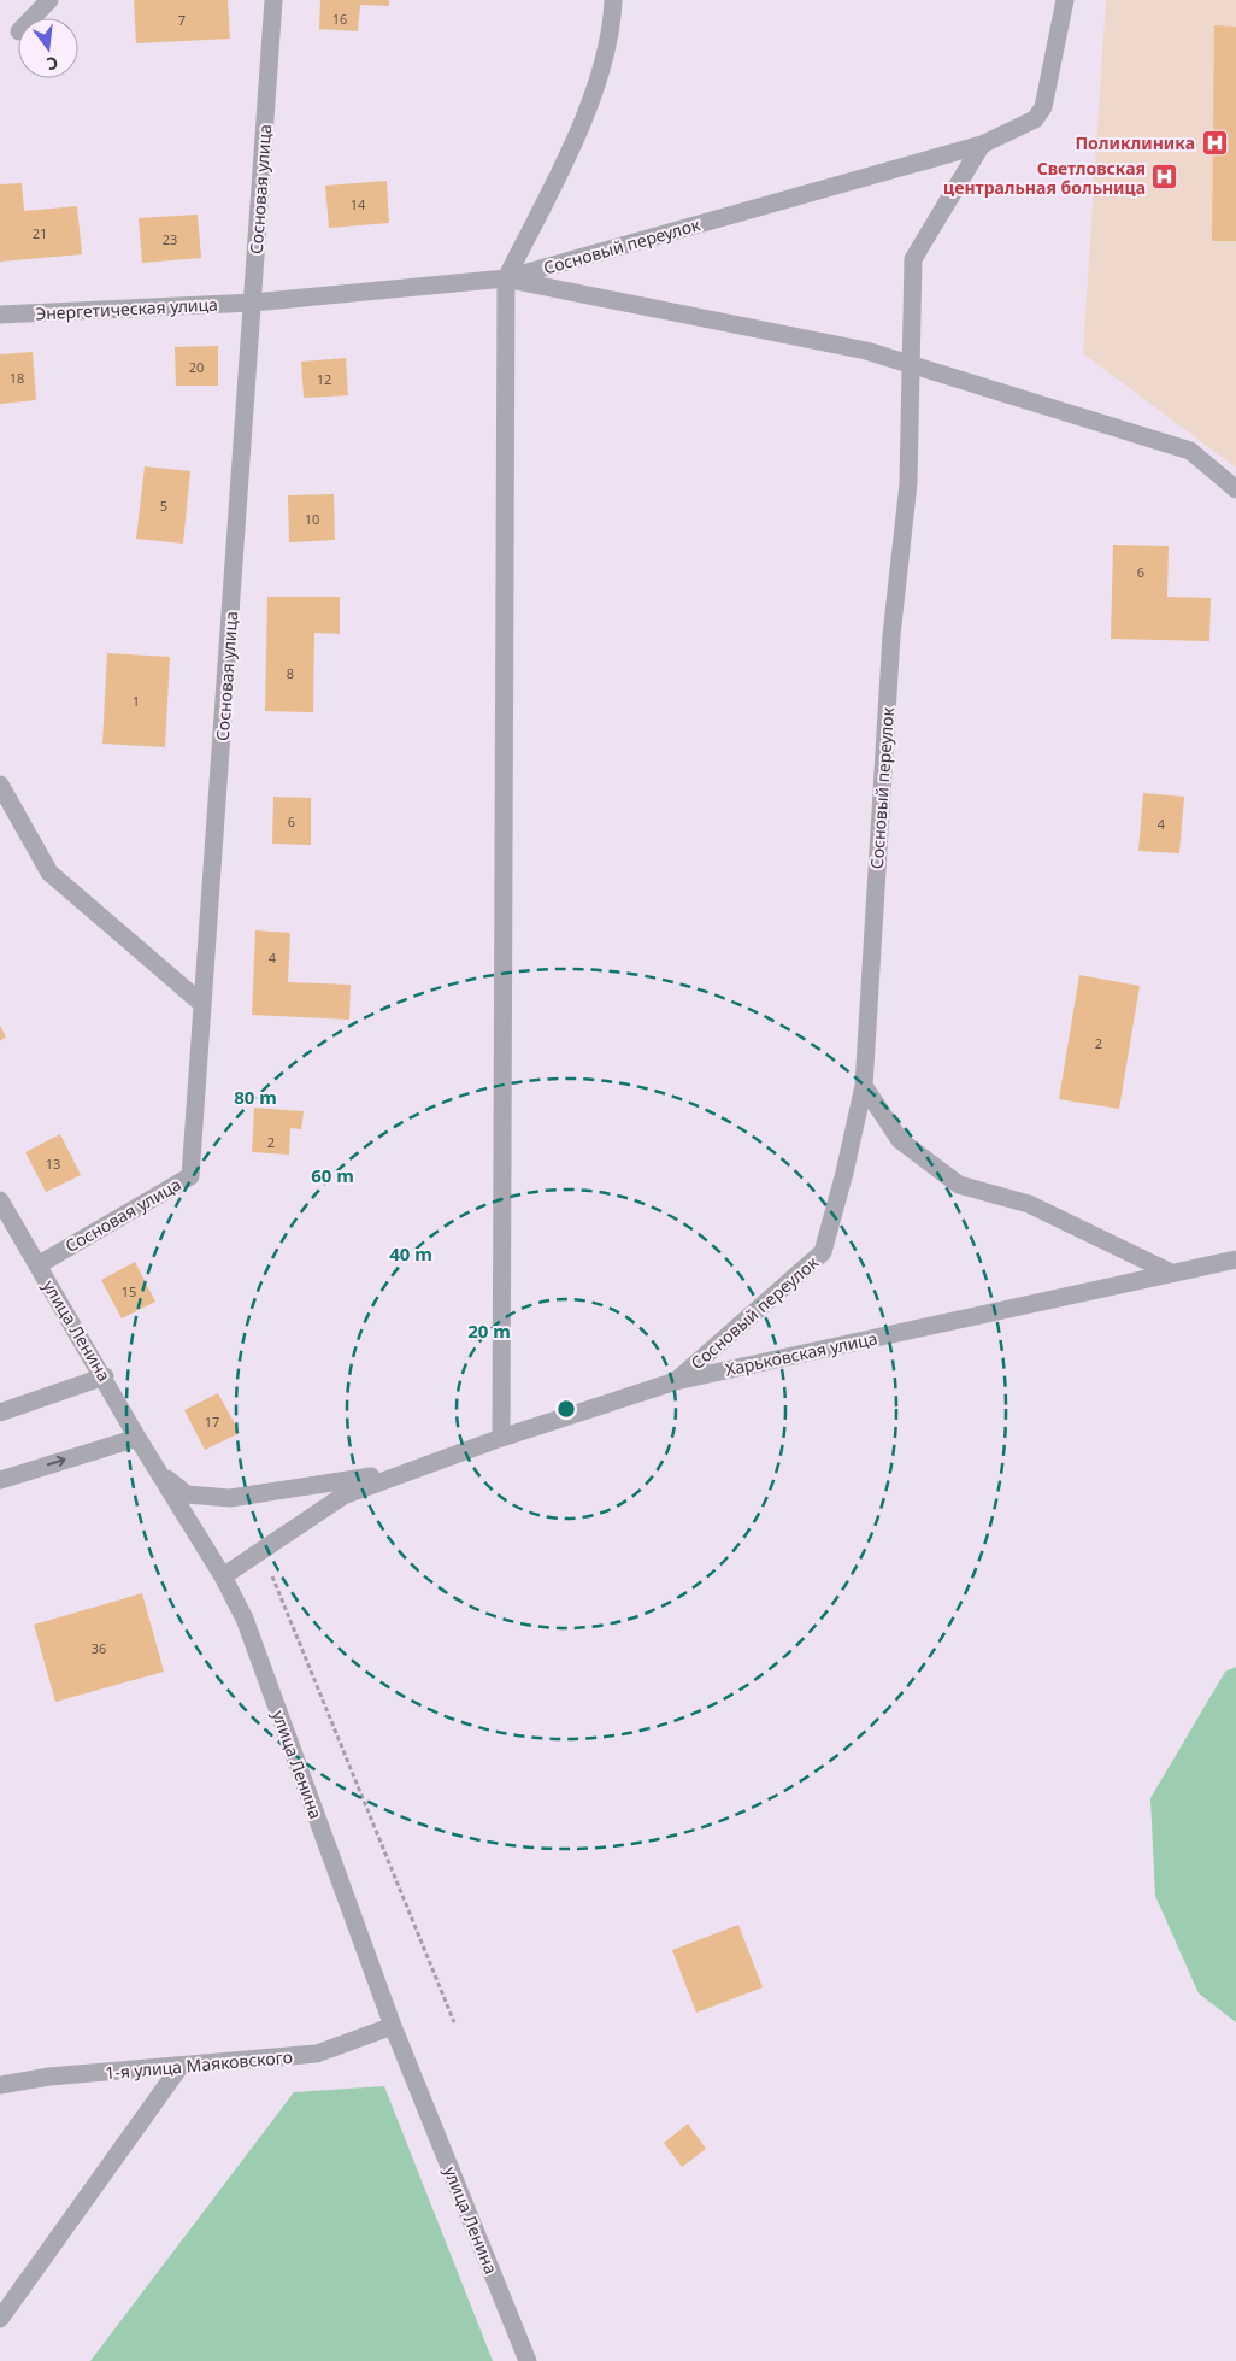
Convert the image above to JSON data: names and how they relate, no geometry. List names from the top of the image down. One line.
{"streets":{"street":["Сосновая улица","Сосновый переулок","Энергетическая улица","улица Ленина","Харьковская улица","1-я улица Маяковского"]},"crossings":[["Сосновая улица","Сосновый переулок"],["Сосновая улица","Энергетическая улица"],["Сосновая улица","улица Ленина"],["Сосновый переулок","Энергетическая улица"],["Сосновый переулок","Харьковская улица"],["улица Ленина","Харьковская улица"],["улица Ленина","1-я улица Маяковского"]],"places":{"hospital":["Поликлиника","Светловская центральная больница"]},"house_numbers":["16","7","14","21","23","20","18","12","5","10","6","8","1","6","4","4","2","2","13","15","17","36"],"north":"bottom","rings":["80 m","60 m","40 m","20 m"]}
